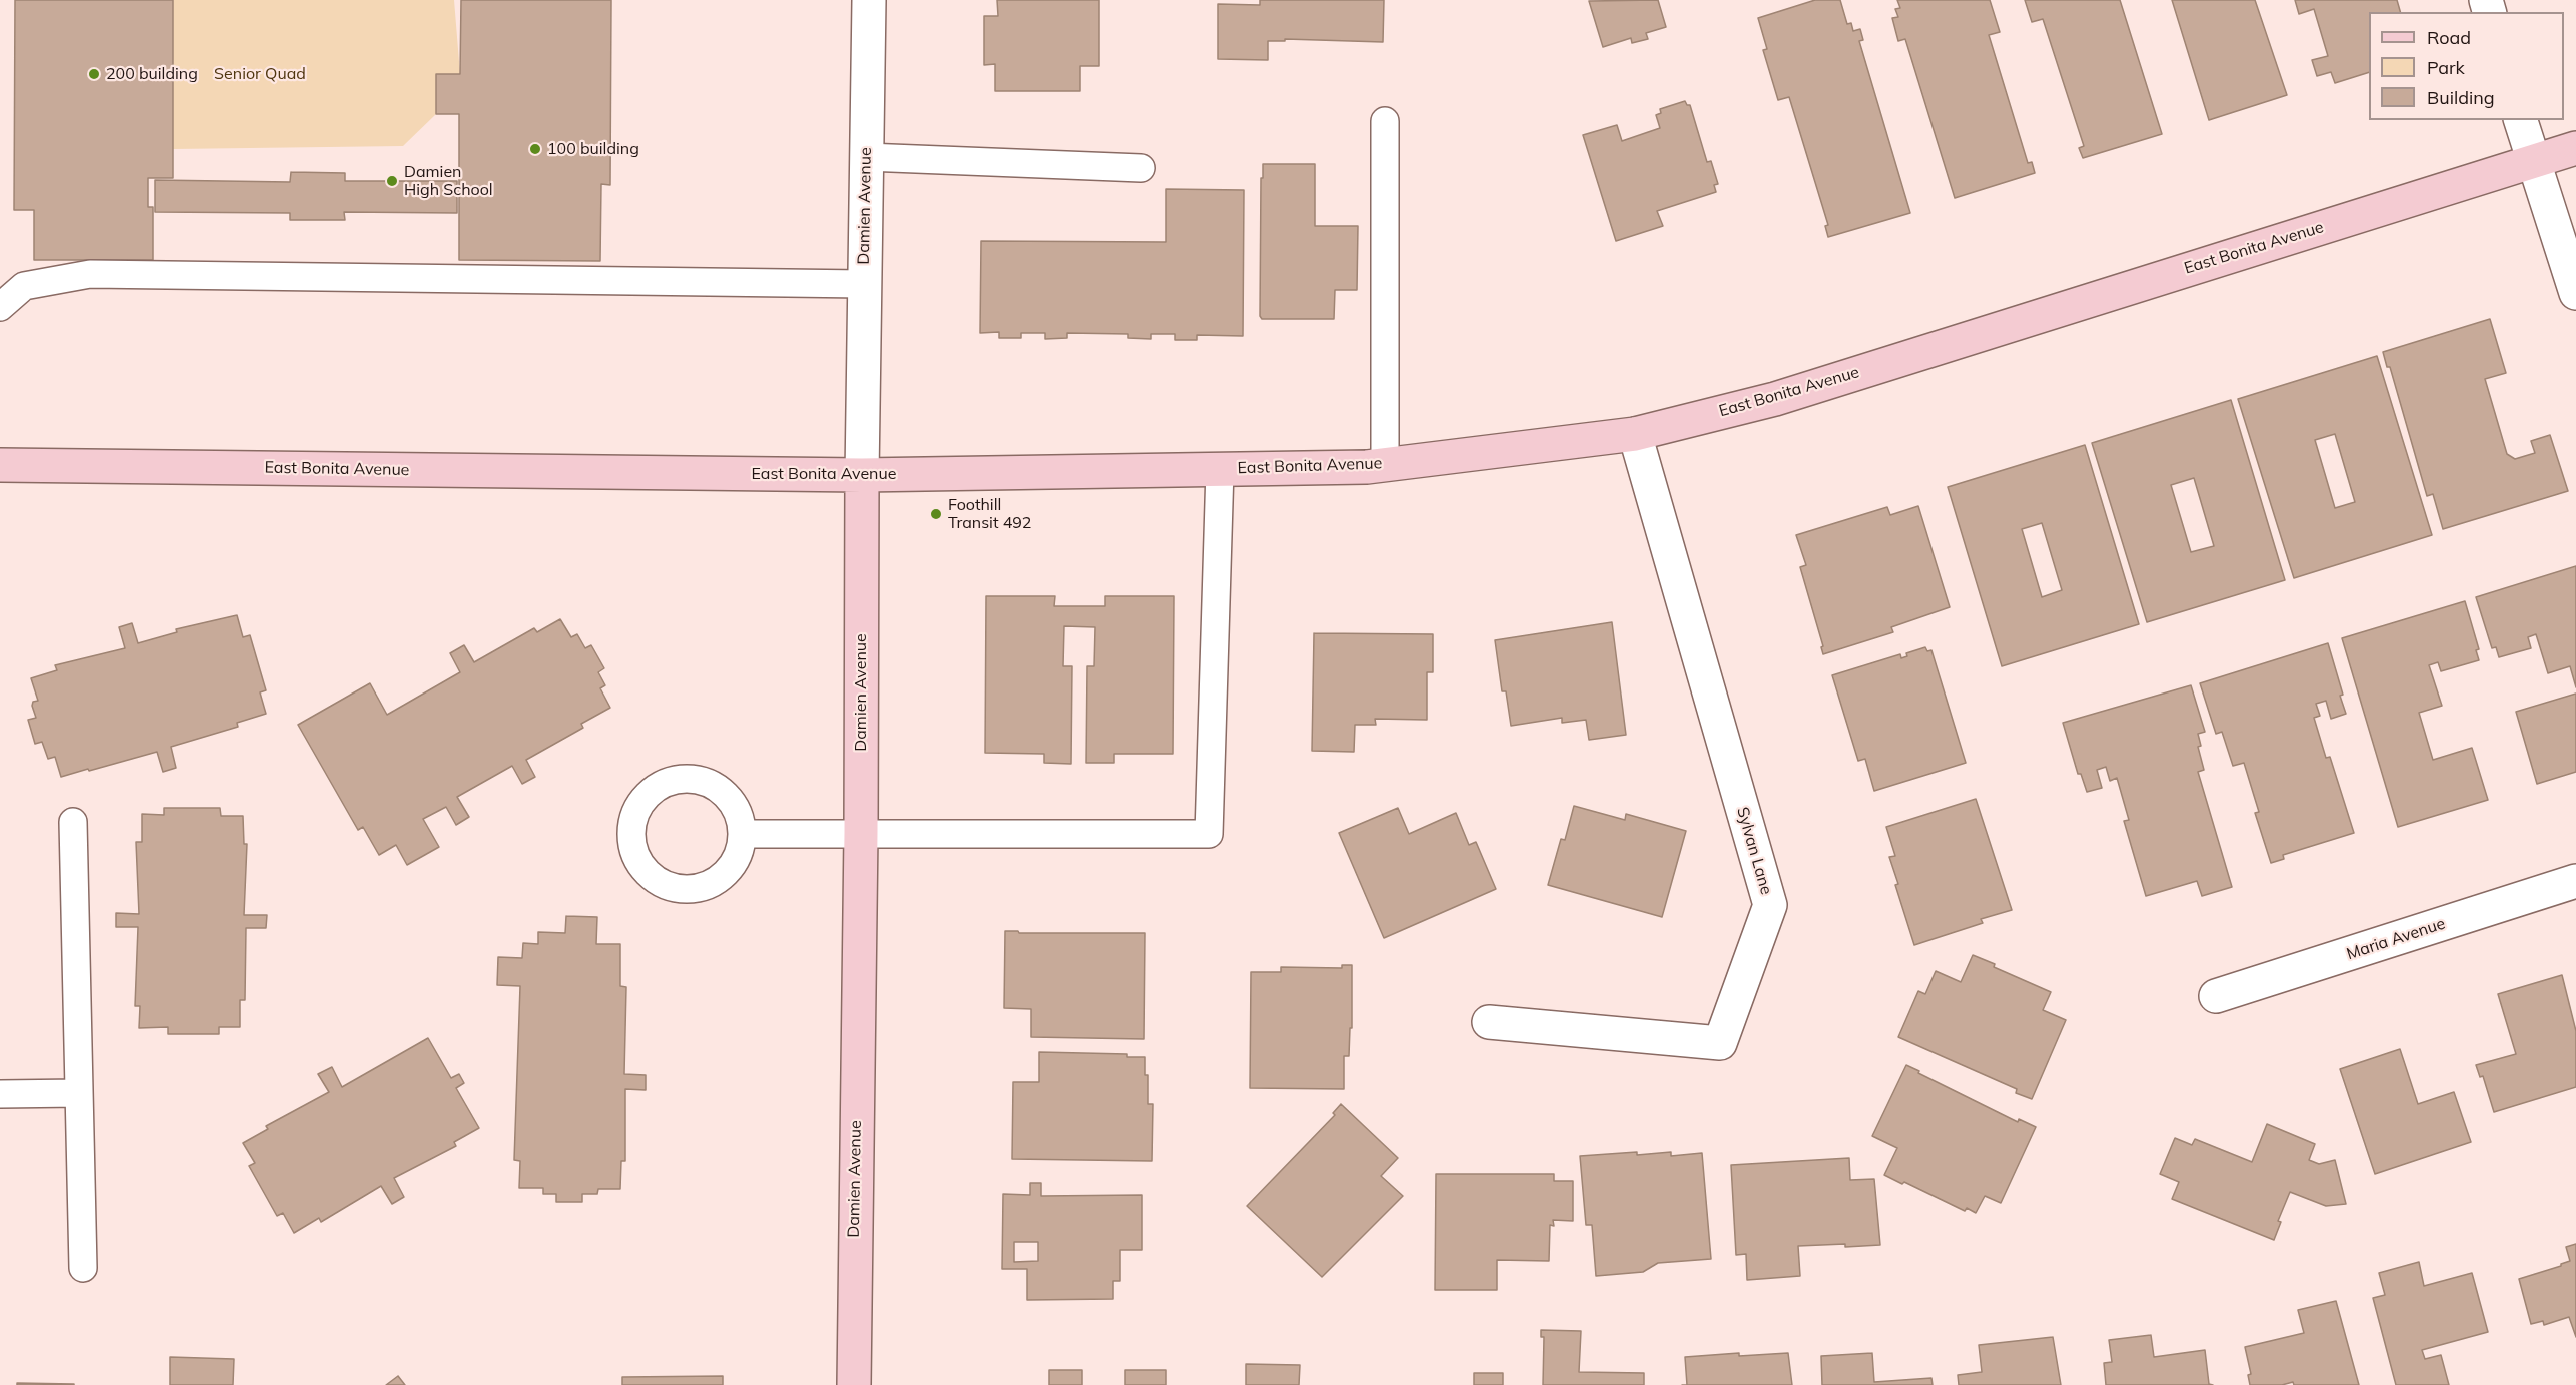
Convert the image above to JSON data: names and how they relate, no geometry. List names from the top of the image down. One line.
{"streets":{"main road":["Damien Avenue","East Bonita Avenue"],"street":["Sylvan Lane","Maria Avenue"]},"crossings":[["Damien Avenue","East Bonita Avenue"],["East Bonita Avenue","Sylvan Lane"]],"parks":["Senior Quad"],"places":["200 building","100 building","Damien High School","Foothill Transit 492"],"legend":["Road","Park","Building"]}
